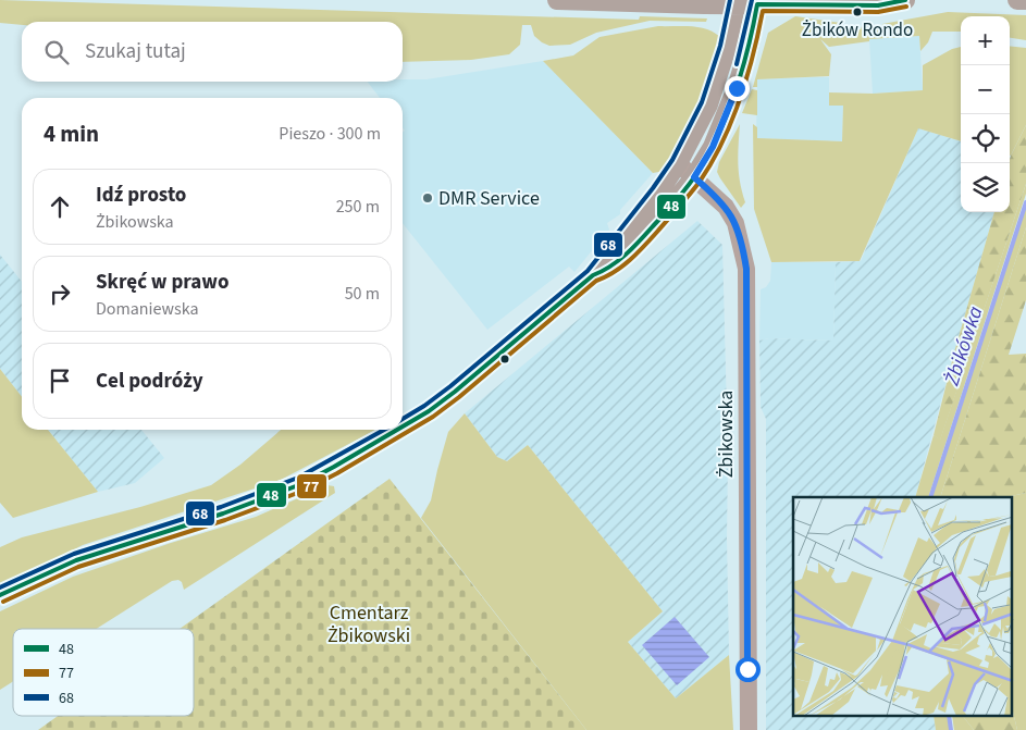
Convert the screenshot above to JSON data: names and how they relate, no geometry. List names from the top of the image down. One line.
{"streets":{"street":["Żbikowska"]},"water":["Żbikówka"],"parks":["Cmentarz Żbikowski"],"places":["Żbików Rondo","DMR Service"],"lines":["transit line 48","transit line 68","transit line 77"],"legend":["48","77","68"],"page":{"map_buttons":["+","−"],"search":"Szukaj tutaj","heading":["4 min","Pieszo · 300 m"],"list":[["Idź prosto","Żbikowska","250 m"],["Skręć w prawo","Domaniewska","50 m"],"Cel podróży"]}}
